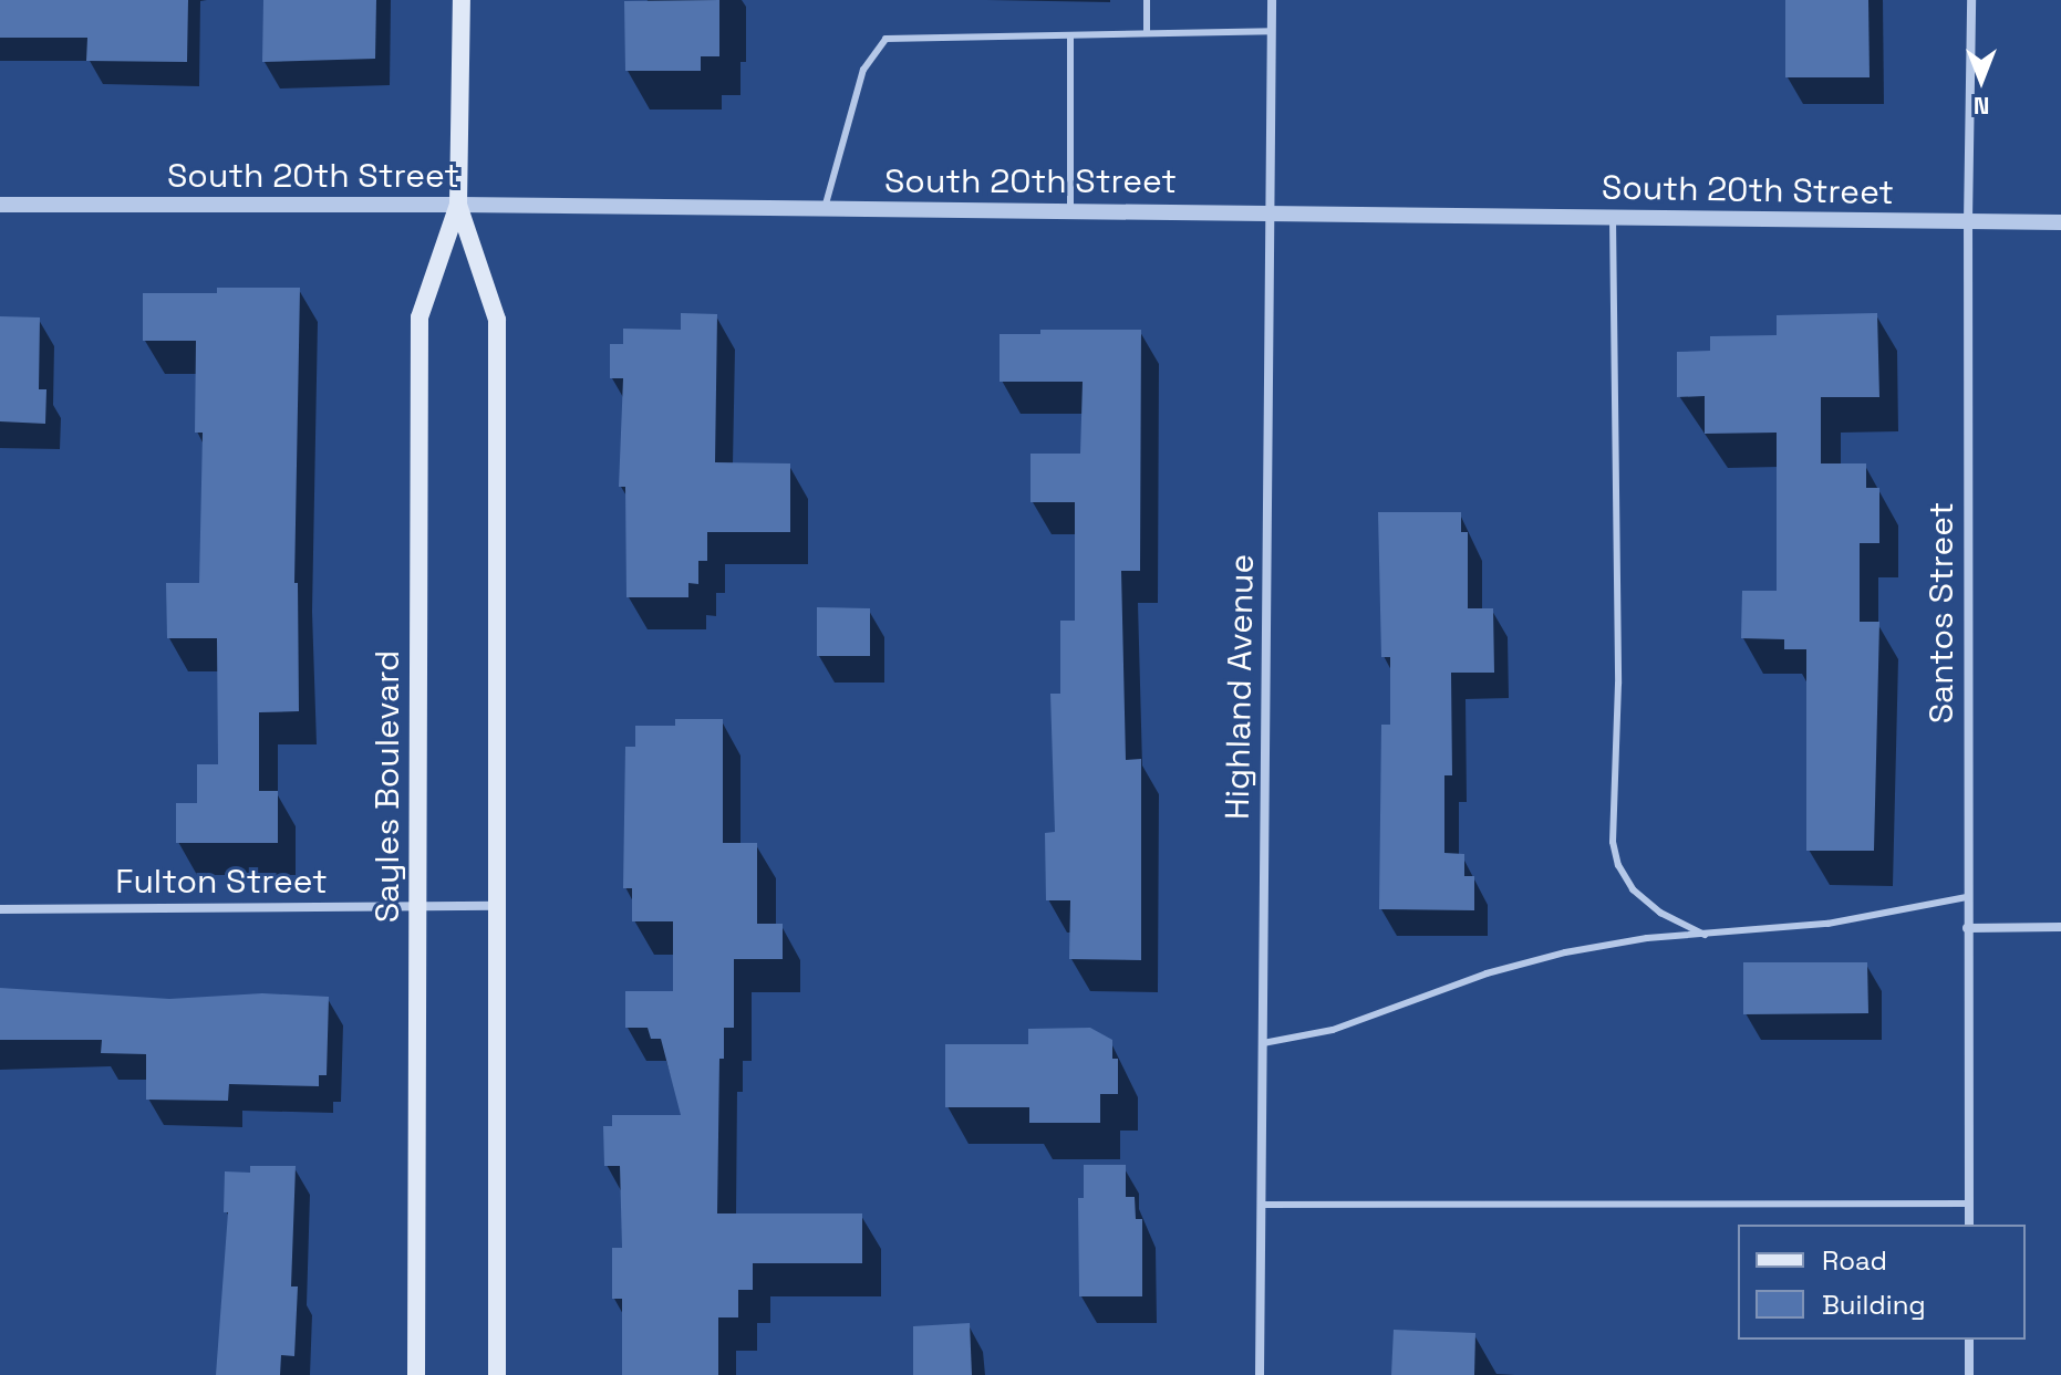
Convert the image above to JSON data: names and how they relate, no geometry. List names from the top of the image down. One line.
{"streets":{"main road":["Sayles Boulevard"],"street":["South 20th Street","Santos Street","Highland Avenue","Fulton Street"]},"crossings":[["South 20th Street","Santos Street"],["South 20th Street","Highland Avenue"],["South 20th Street","Sayles Boulevard"],["Sayles Boulevard","Fulton Street"]],"legend":["Road","Building"],"north":"bottom"}
